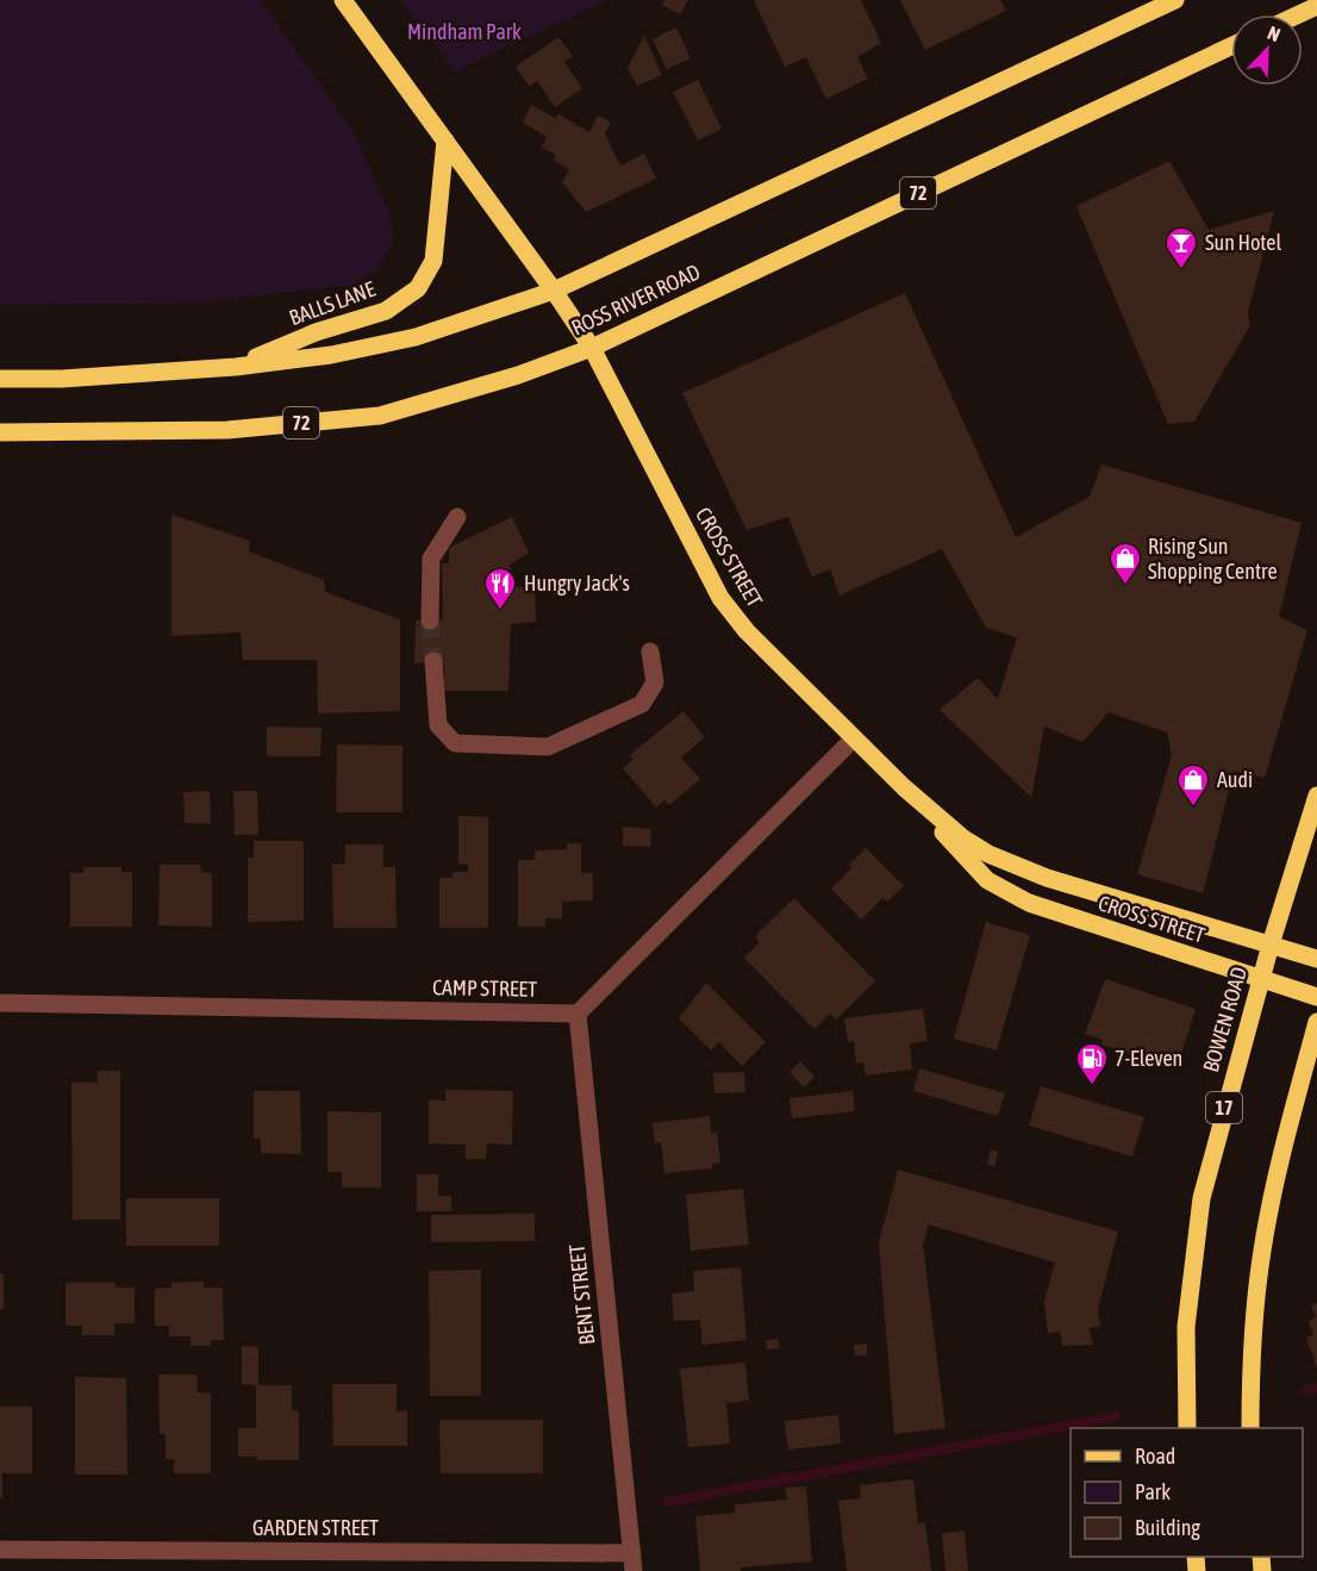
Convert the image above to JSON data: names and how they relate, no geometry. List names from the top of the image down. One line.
{"streets":{"main road":["72","ROSS RIVER ROAD","BALLS LANE","CROSS STREET","BOWEN ROAD","17"],"street":["CAMP STREET","BENT STREET","GARDEN STREET"]},"crossings":[["ROSS RIVER ROAD","BALLS LANE"],["ROSS RIVER ROAD","CROSS STREET"],["CROSS STREET","BOWEN ROAD"],["CAMP STREET","BENT STREET"],["BENT STREET","GARDEN STREET"]],"parks":["Mindham Park"],"places":{"bar":["Sun Hotel"],"shop":["Rising Sun Shopping Centre","Audi"],"restaurant":["Hungry Jack's"],"fuel station":["7-Eleven"]},"legend":["Road","Park","Building"],"north":"top right"}
